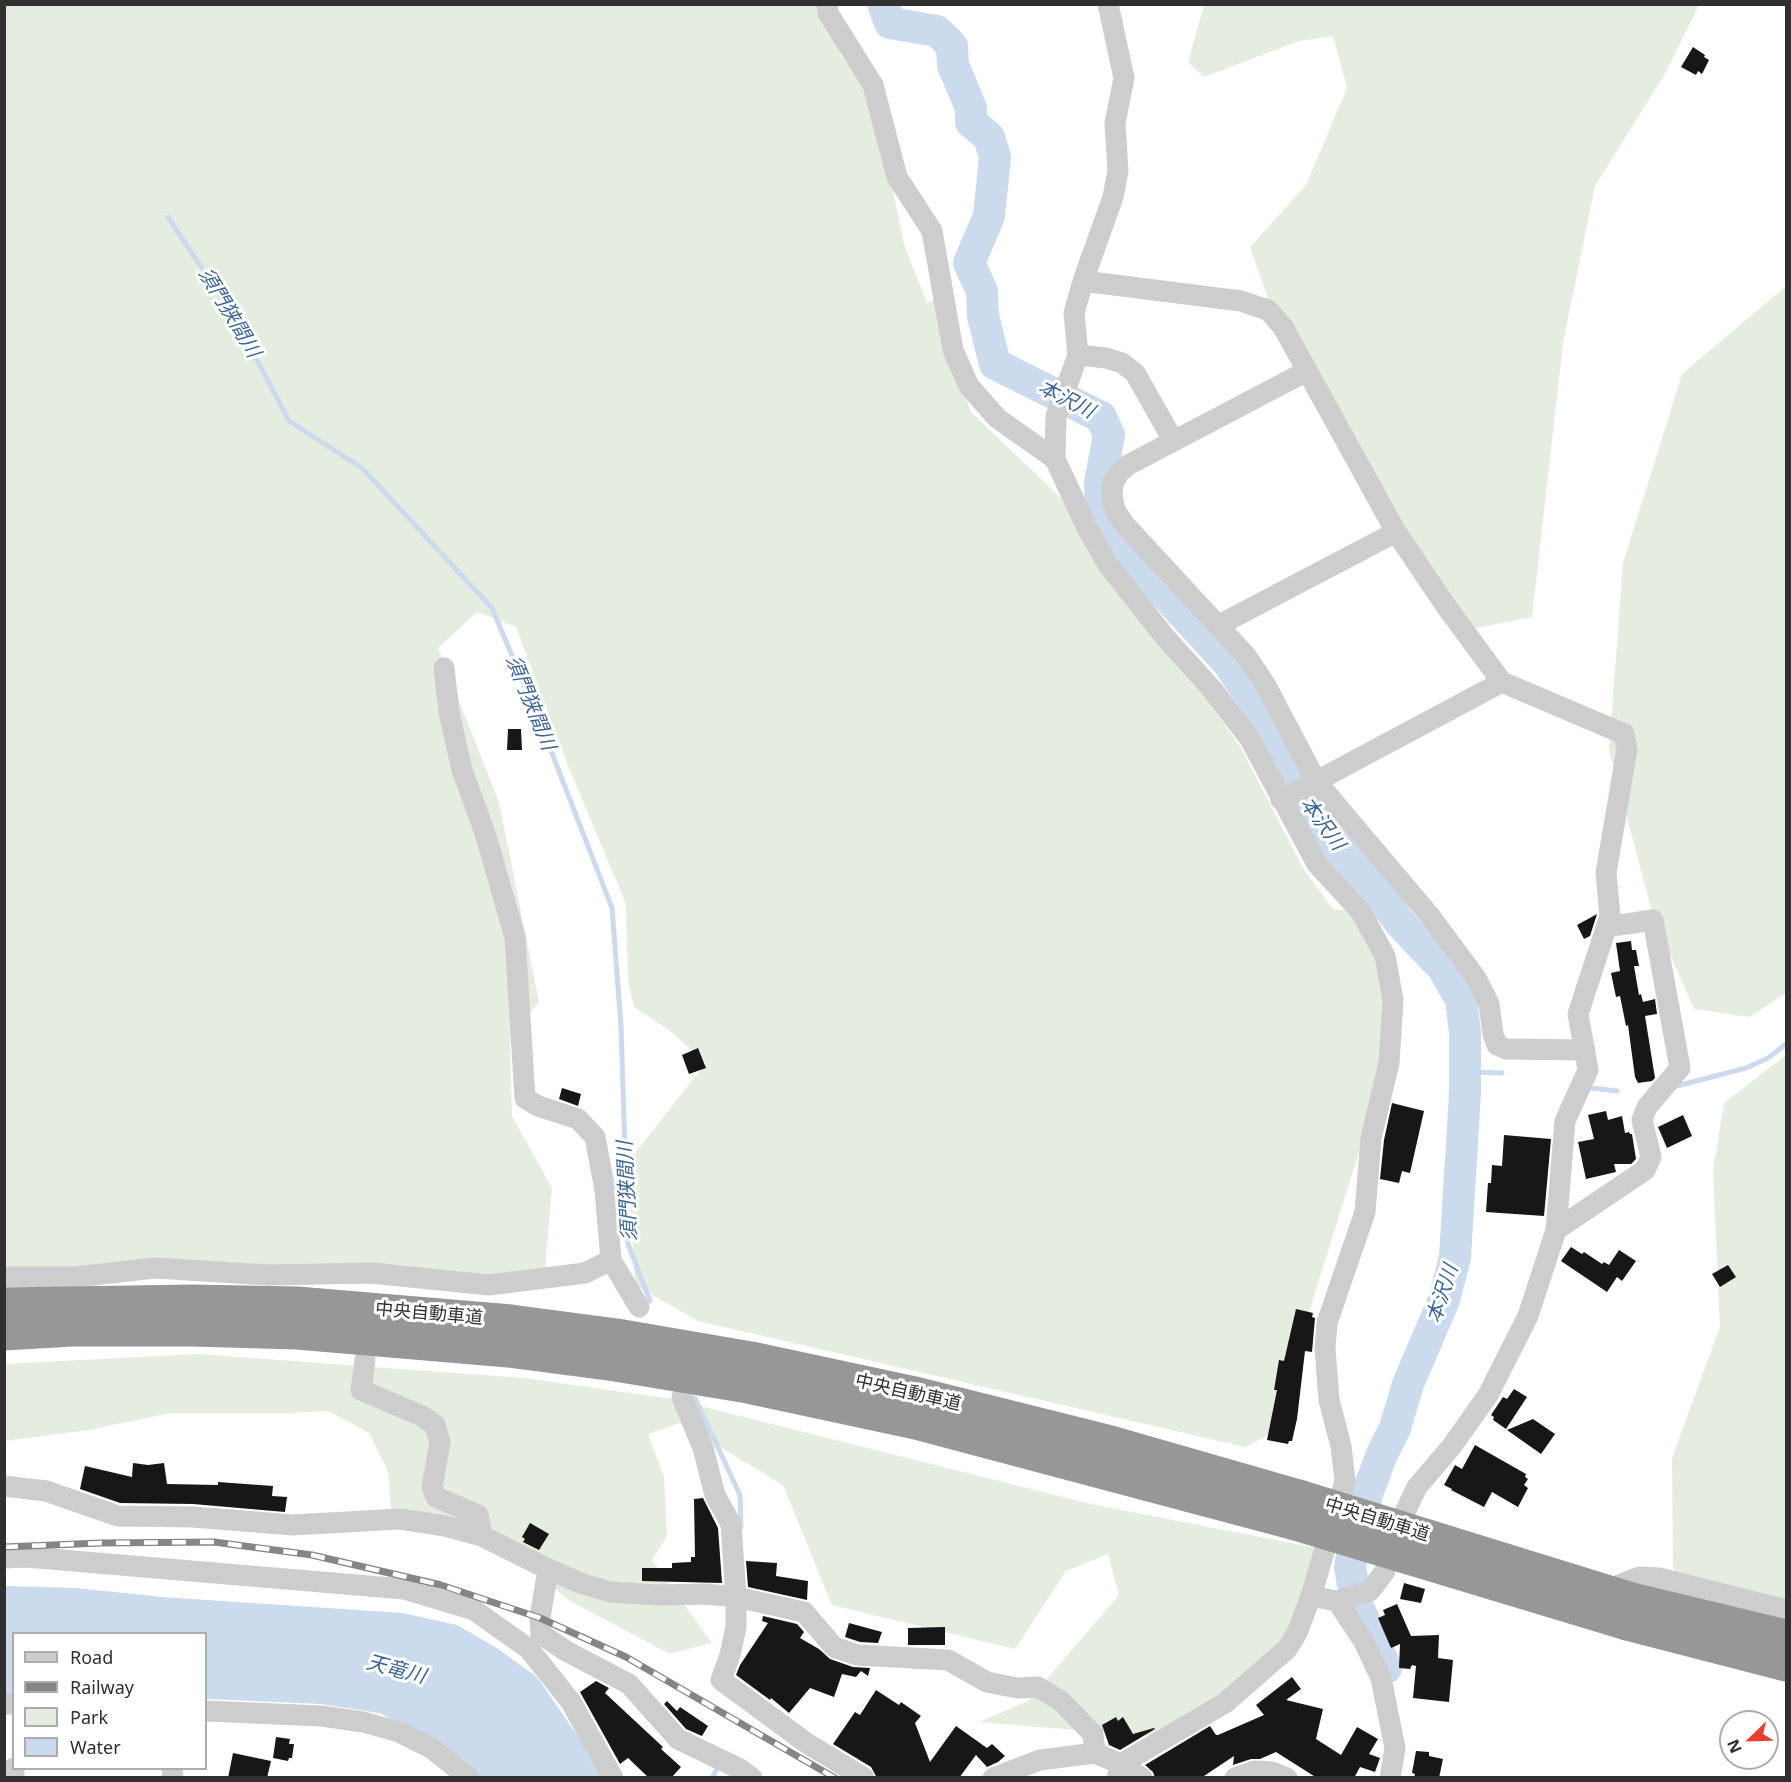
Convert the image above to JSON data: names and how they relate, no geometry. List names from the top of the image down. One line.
{"streets":{"highway":["中央自動車道"]},"water":["須門狭間川","本沢川","天竜川"],"legend":["Road","Railway","Park","Water"],"north":"bottom left"}
